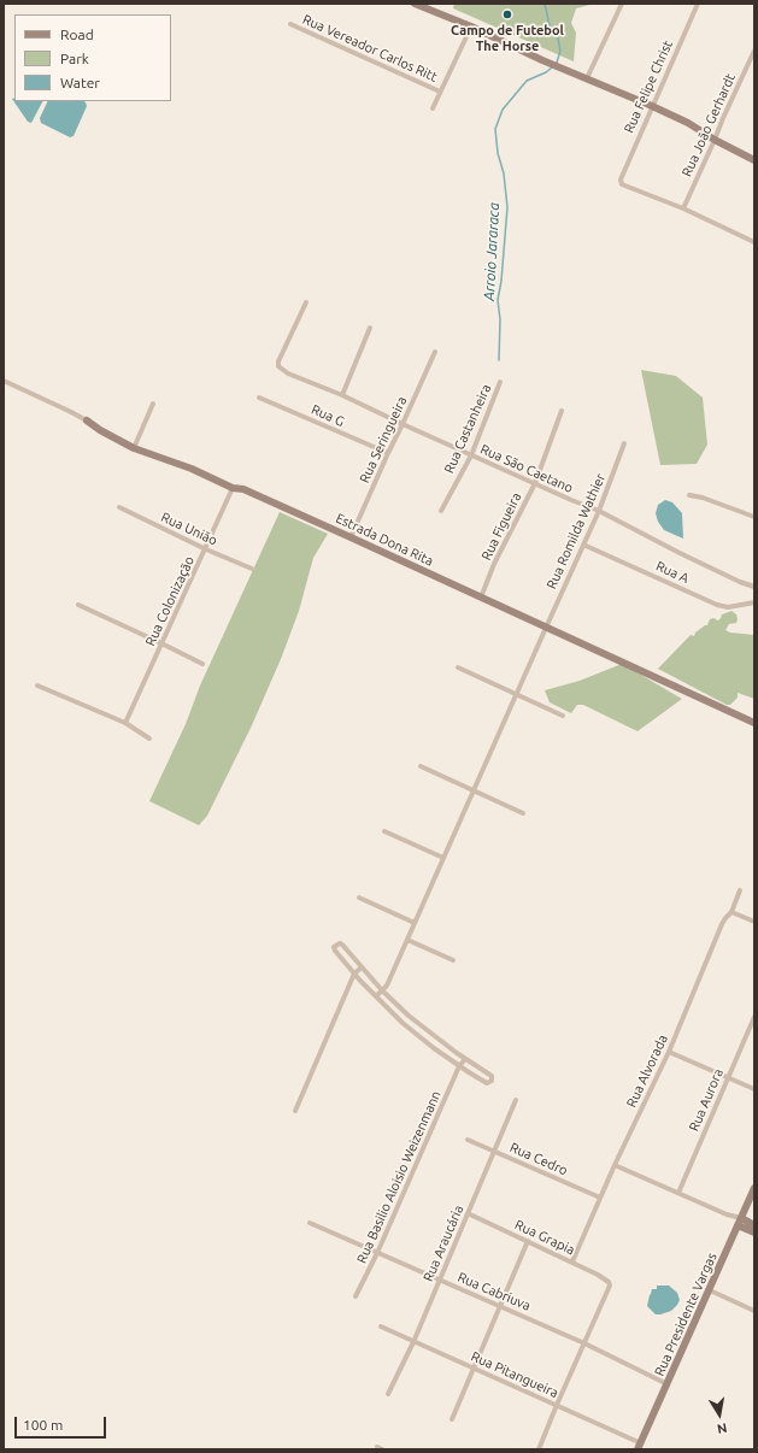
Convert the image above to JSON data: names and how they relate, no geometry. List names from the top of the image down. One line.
{"streets":{"street":["Rua Vereador Carlos Ritt","Rua Felipe Christ","Rua João Gerhardt","Rua G","Rua Castanheira","Rua Seringueira","Rua São Caetano","Rua Figueira","Rua União","Rua Romilda Wathier","Estrada Dona Rita","Rua A","Rua Colonização","Rua Alvorada","Rua Aurora","Rua Cedro","Rua Basilio Aloisio Weizenmann","Rua Grapia","Rua Araucária","Rua Cabriuva","Rua Presidente Vargas","Rua Pitangueira"]},"crossings":[["Rua Felipe Christ","Rua João Gerhardt"],["Rua G","Rua Seringueira"],["Rua Castanheira","Rua São Caetano"],["Rua Seringueira","Rua São Caetano"],["Rua Seringueira","Estrada Dona Rita"],["Rua São Caetano","Rua Figueira"],["Rua São Caetano","Rua Romilda Wathier"],["Rua Figueira","Estrada Dona Rita"],["Rua União","Rua Colonização"],["Rua Romilda Wathier","Estrada Dona Rita"],["Rua Romilda Wathier","Rua A"],["Estrada Dona Rita","Rua Colonização"],["Rua Alvorada","Rua Cedro"],["Rua Alvorada","Rua Grapia"],["Rua Cedro","Rua Araucária"],["Rua Basilio Aloisio Weizenmann","Rua Cabriuva"],["Rua Grapia","Rua Araucária"],["Rua Grapia","Rua Cabriuva"],["Rua Araucária","Rua Cabriuva"],["Rua Araucária","Rua Pitangueira"],["Rua Cabriuva","Rua Presidente Vargas"],["Rua Presidente Vargas","Rua Pitangueira"]],"water":["Arroio Jararaca"],"places":["Campo de Futebol The Horse"],"legend":["Road","Park","Water"],"scale_bar":"100 m","north":"bottom"}
